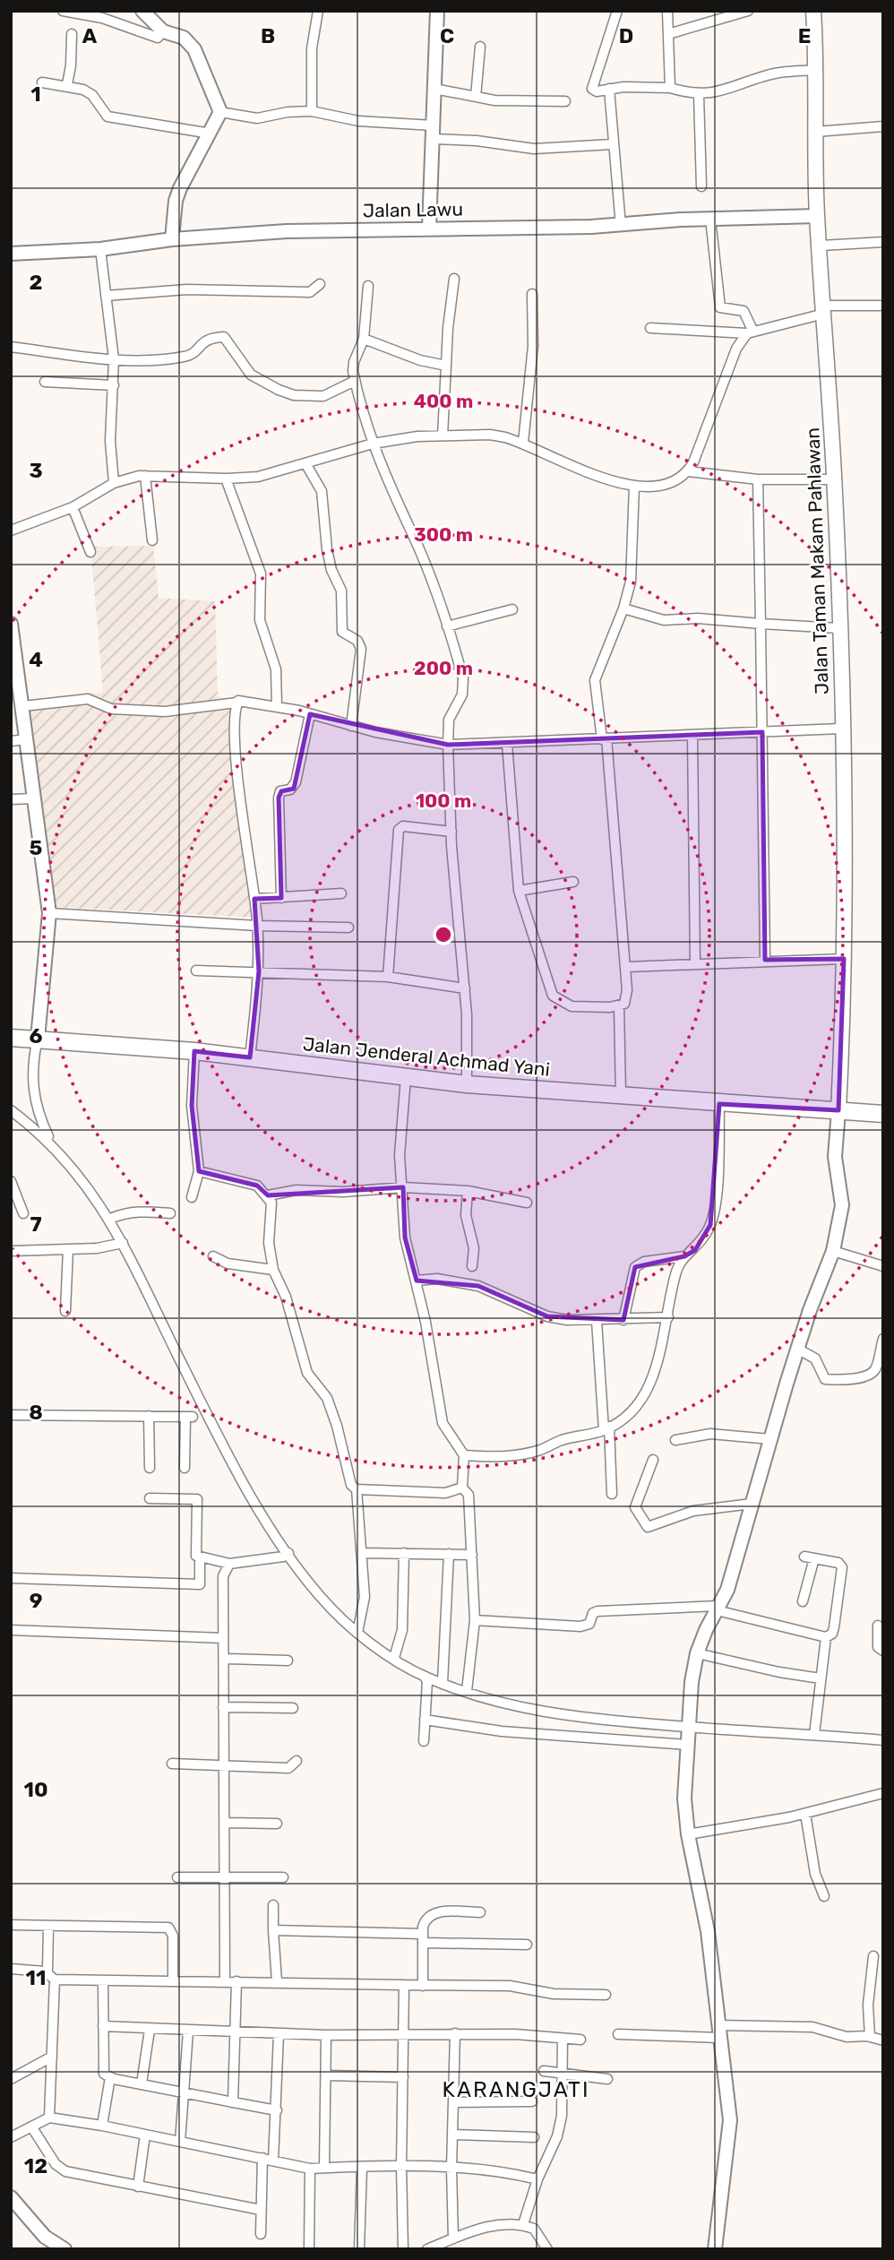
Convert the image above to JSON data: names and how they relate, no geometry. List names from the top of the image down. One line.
{"streets":{"highway":["Jalan Jenderal Achmad Yani"],"main road":["Jalan Taman Makam Pahlawan"],"street":["Jalan Lawu"]},"crossings":[["Jalan Lawu","Jalan Taman Makam Pahlawan"],["Jalan Taman Makam Pahlawan","Jalan Jenderal Achmad Yani"]],"districts":["KARANGJATI"],"grid":{"columns":["A","B","C","D","E"],"rows":["1","2","3","4","5","6","7","8","9","10","11","12"]},"rings":["400 m","300 m","200 m","100 m"]}
